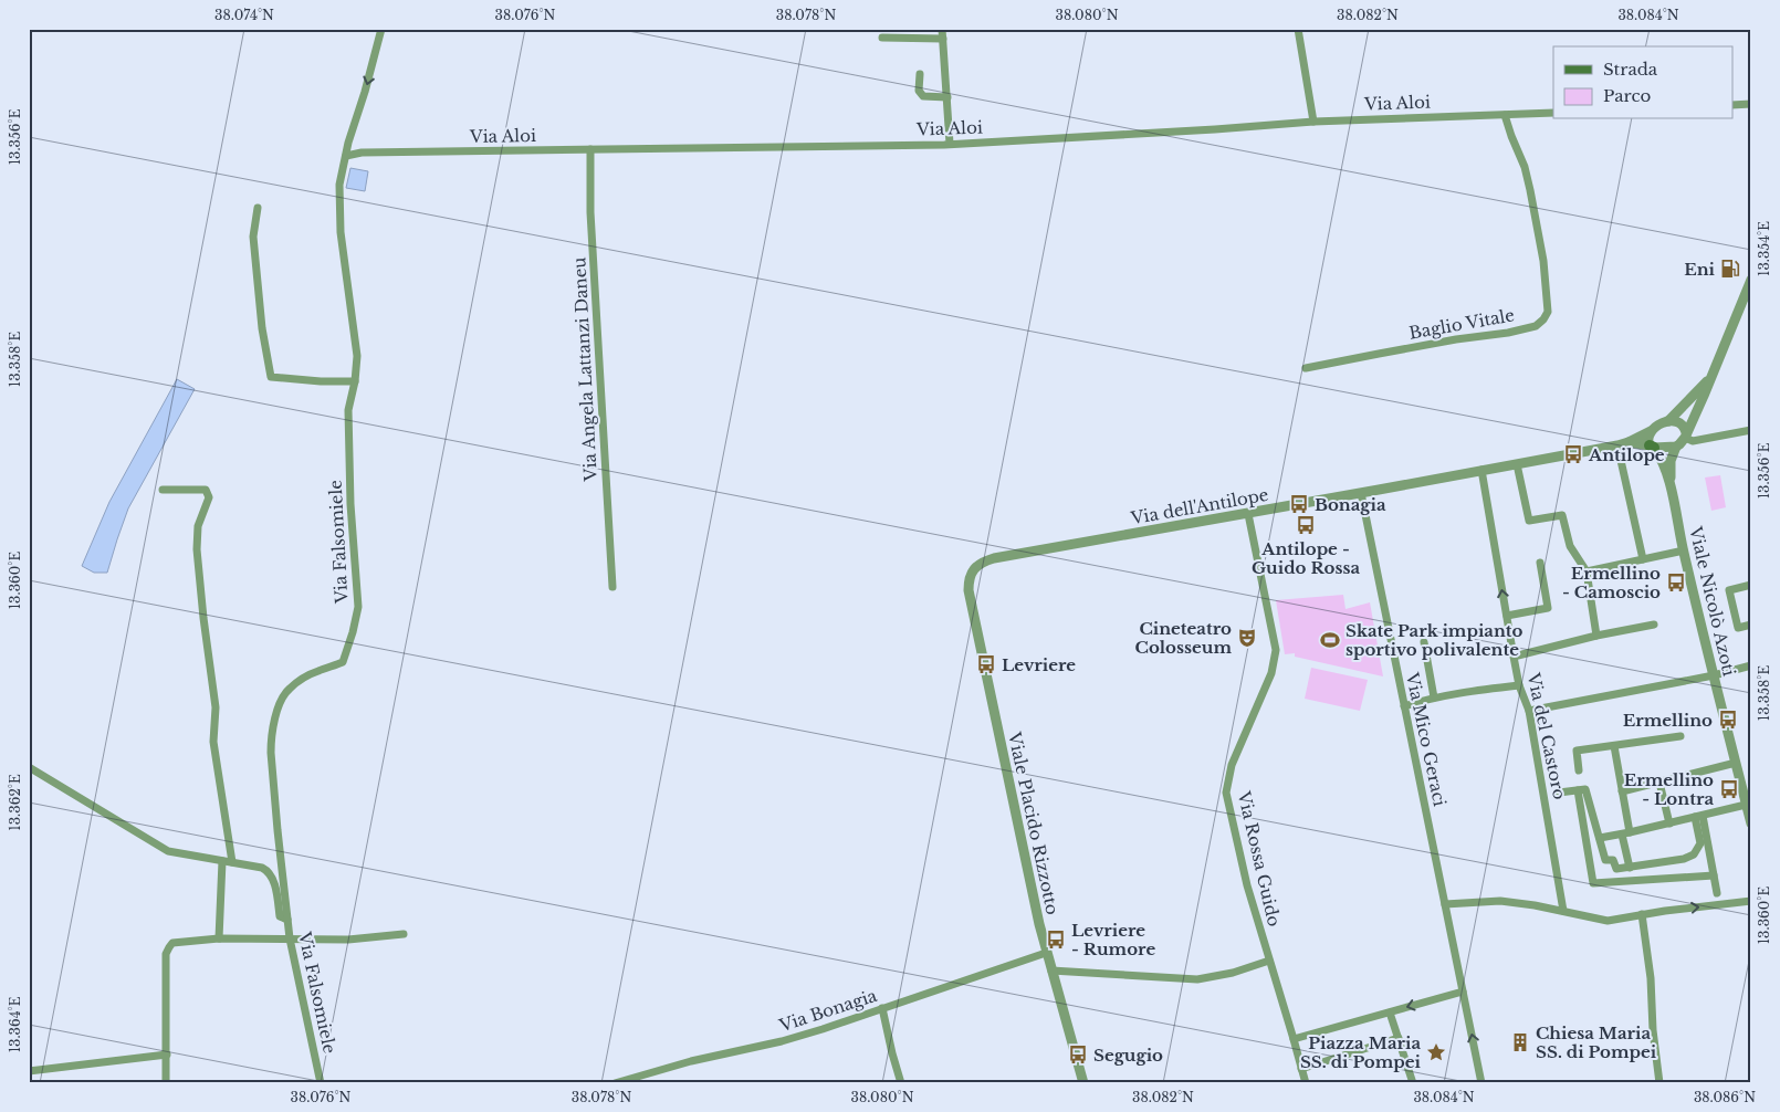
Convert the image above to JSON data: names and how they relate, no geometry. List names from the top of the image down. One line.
{"streets":{"street":["Via Aloi","Baglio Vitale","Via Angela Lattanzi Daneu","Via dell'Antilope","Via Falsomiele","Viale Nicolò Azoti","Via del Castoro","Via Mico Geraci","Viale Placido Rizzotto","Via Rossa Guido","Via Bonagia"]},"crossings":[["Via Aloi","Baglio Vitale"],["Via Aloi","Via Angela Lattanzi Daneu"],["Via Aloi","Via Falsomiele"],["Via dell'Antilope","Via del Castoro"],["Via dell'Antilope","Via Mico Geraci"],["Via dell'Antilope","Viale Placido Rizzotto"],["Via dell'Antilope","Via Rossa Guido"],["Viale Placido Rizzotto","Via Bonagia"]],"places":{"fuel station":["Eni"],"bus stop":["Antilope","Bonagia","Antilope - Guido Rossa","Ermellino - Camoscio","Levriere","Ermellino","Ermellino - Lontra","Levriere - Rumore","Segugio"],"theatre":["Cineteatro Colosseum"],"sports":["Skate Park impianto sportivo polivalente"],"building":["Chiesa Maria SS. di Pompei"],"place":["Piazza Maria SS. di Pompei"]},"legend":["Strada","Parco"],"coordinates":["38.074°N","38.076°N","38.078°N","38.080°N","38.082°N","38.084°N","13.356°E","13.354°E","13.358°E","13.360°E","13.362°E","13.364°E","38.086°N"]}
